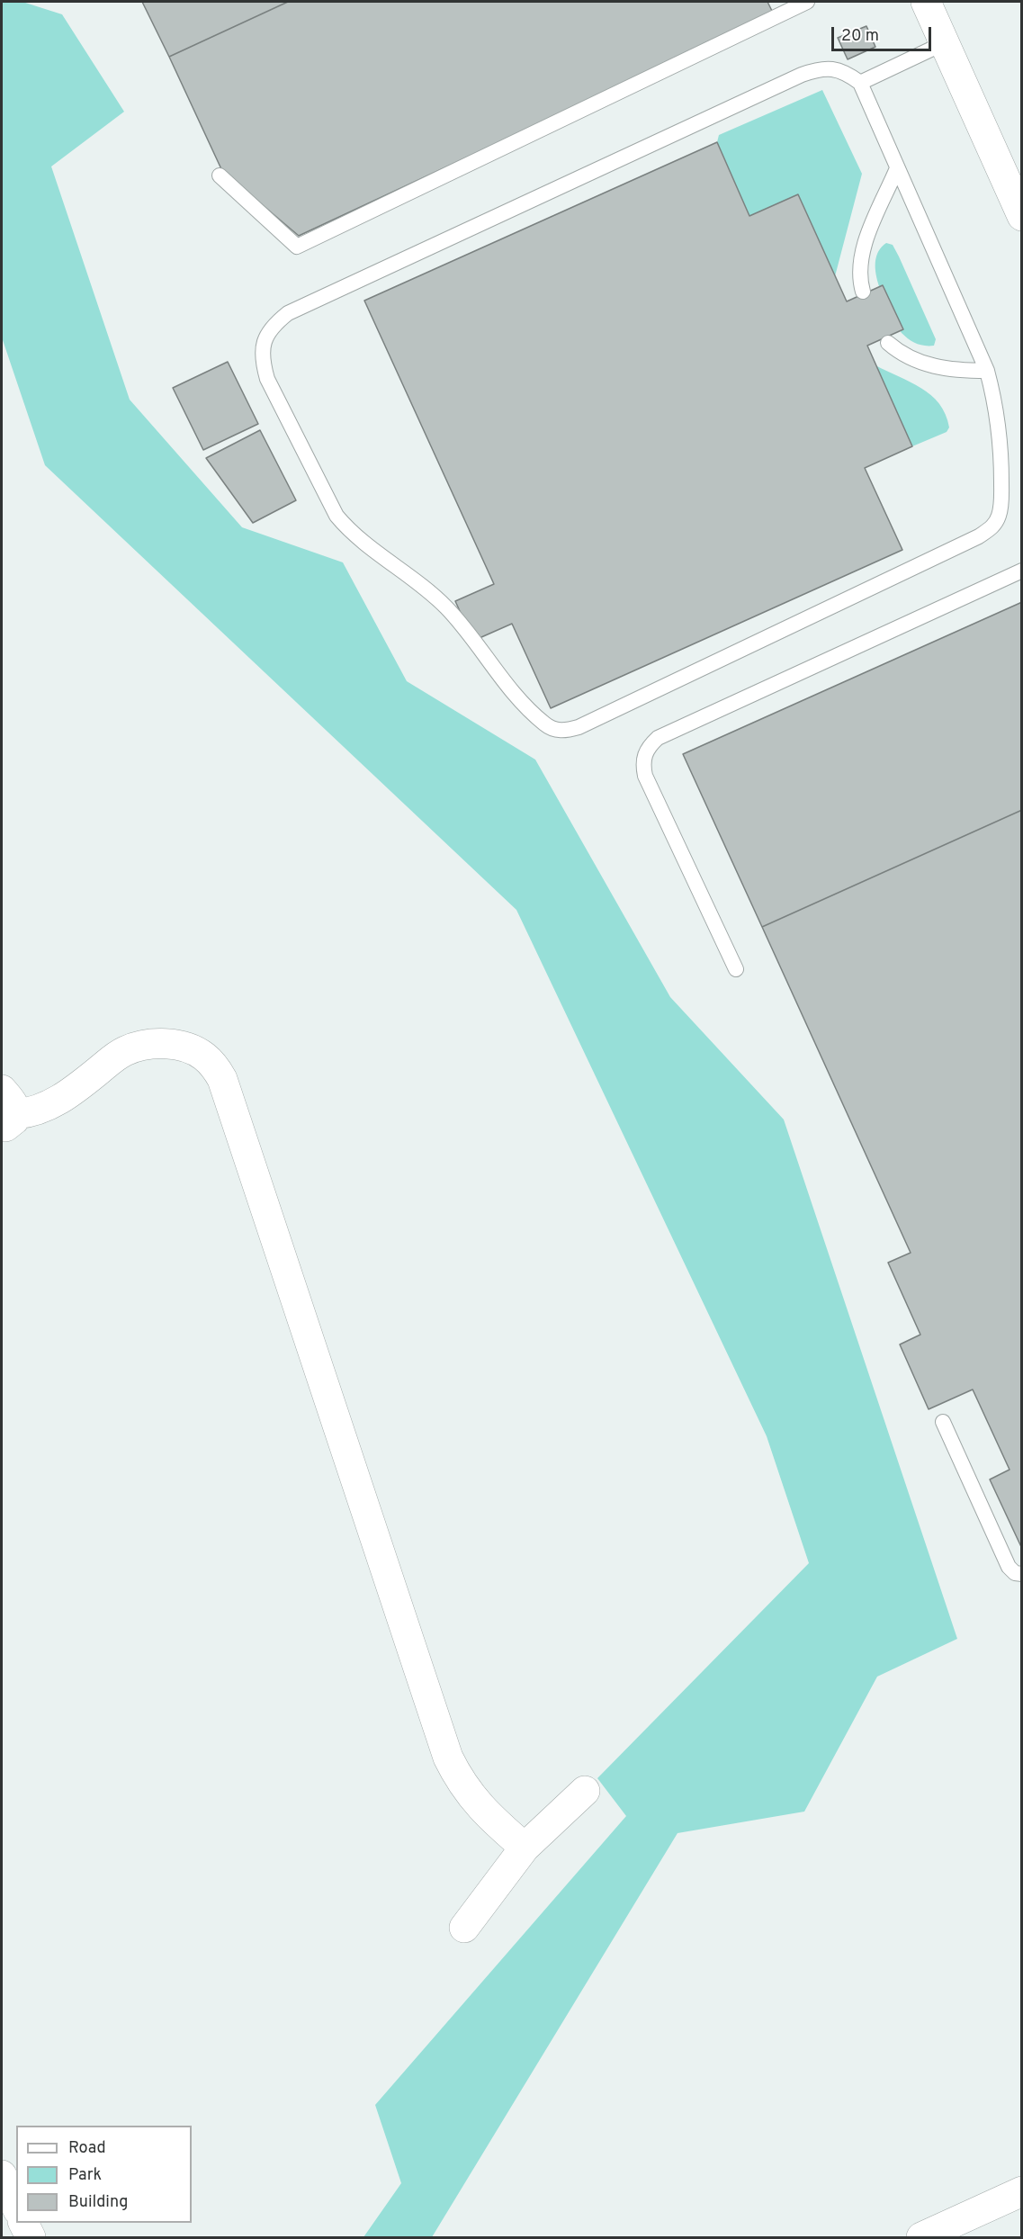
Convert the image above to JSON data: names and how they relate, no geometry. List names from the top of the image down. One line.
{"legend":["Road","Park","Building"],"scale_bar":"20 m"}
